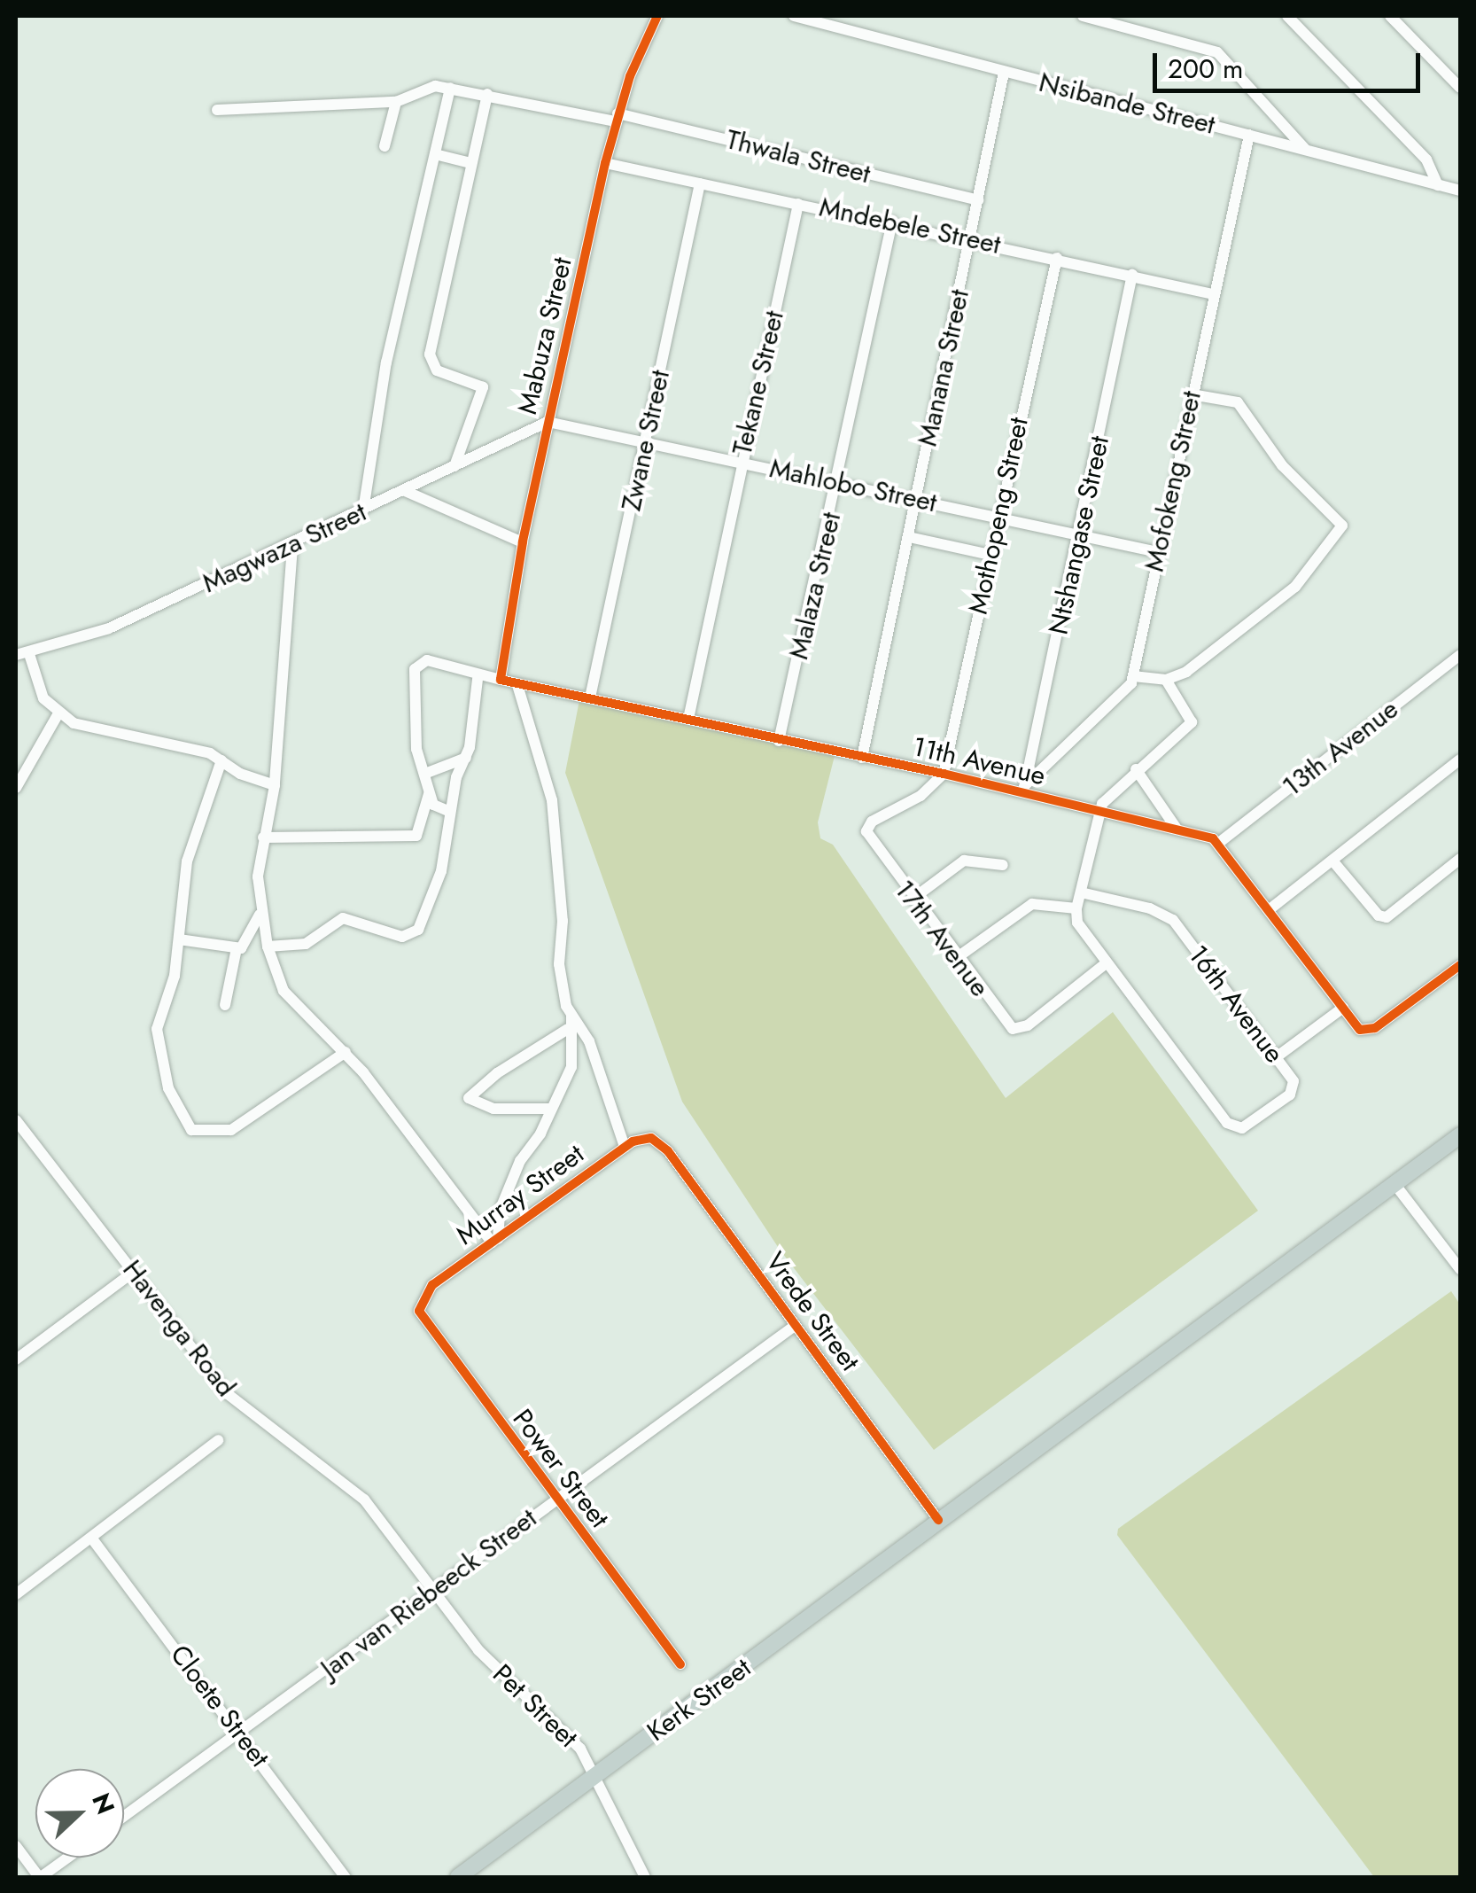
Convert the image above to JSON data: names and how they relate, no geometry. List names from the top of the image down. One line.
{"streets":{"highway":["Kerk Street"],"street":["Nsibande Street","Thwala Street","Mndebele Street","Mabuza Street","Manana Street","Tekane Street","Zwane Street","Mofokeng Street","Mahlobo Street","Mothopeng Street","Ntshangase Street","Magwaza Street","Malaza Street","13th Avenue","11th Avenue","17th Avenue","16th Avenue","Murray Street","Vrede Street","Havenga Road","Power Street","Jan van Riebeeck Street","Cloete Street","Pet Street"]},"crossings":[["Nsibande Street","Manana Street"],["Nsibande Street","Mofokeng Street"],["Thwala Street","Mabuza Street"],["Thwala Street","Manana Street"],["Mndebele Street","Mabuza Street"],["Mndebele Street","Manana Street"],["Mndebele Street","Tekane Street"],["Mndebele Street","Zwane Street"],["Mndebele Street","Mofokeng Street"],["Mndebele Street","Mothopeng Street"],["Mndebele Street","Ntshangase Street"],["Mndebele Street","Malaza Street"],["Mabuza Street","Mahlobo Street"],["Mabuza Street","Magwaza Street"],["Mabuza Street","11th Avenue"],["Manana Street","Mahlobo Street"],["Manana Street","11th Avenue"],["Tekane Street","Mahlobo Street"],["Tekane Street","11th Avenue"],["Zwane Street","Mahlobo Street"],["Zwane Street","11th Avenue"],["Mofokeng Street","Mahlobo Street"],["Mofokeng Street","Ntshangase Street"],["Mofokeng Street","11th Avenue"],["Mahlobo Street","Mothopeng Street"],["Mahlobo Street","Ntshangase Street"],["Mahlobo Street","Magwaza Street"],["Mahlobo Street","Malaza Street"],["Mothopeng Street","11th Avenue"],["Mothopeng Street","17th Avenue"],["Ntshangase Street","11th Avenue"],["Malaza Street","11th Avenue"],["13th Avenue","11th Avenue"],["11th Avenue","17th Avenue"],["17th Avenue","16th Avenue"],["Murray Street","Vrede Street"],["Murray Street","Power Street"],["Vrede Street","Jan van Riebeeck Street"],["Vrede Street","Kerk Street"],["Havenga Road","Jan van Riebeeck Street"],["Havenga Road","Pet Street"],["Power Street","Jan van Riebeeck Street"],["Jan van Riebeeck Street","Cloete Street"],["Jan van Riebeeck Street","Pet Street"],["Kerk Street","Pet Street"]],"scale_bar":"200 m","north":"right"}
